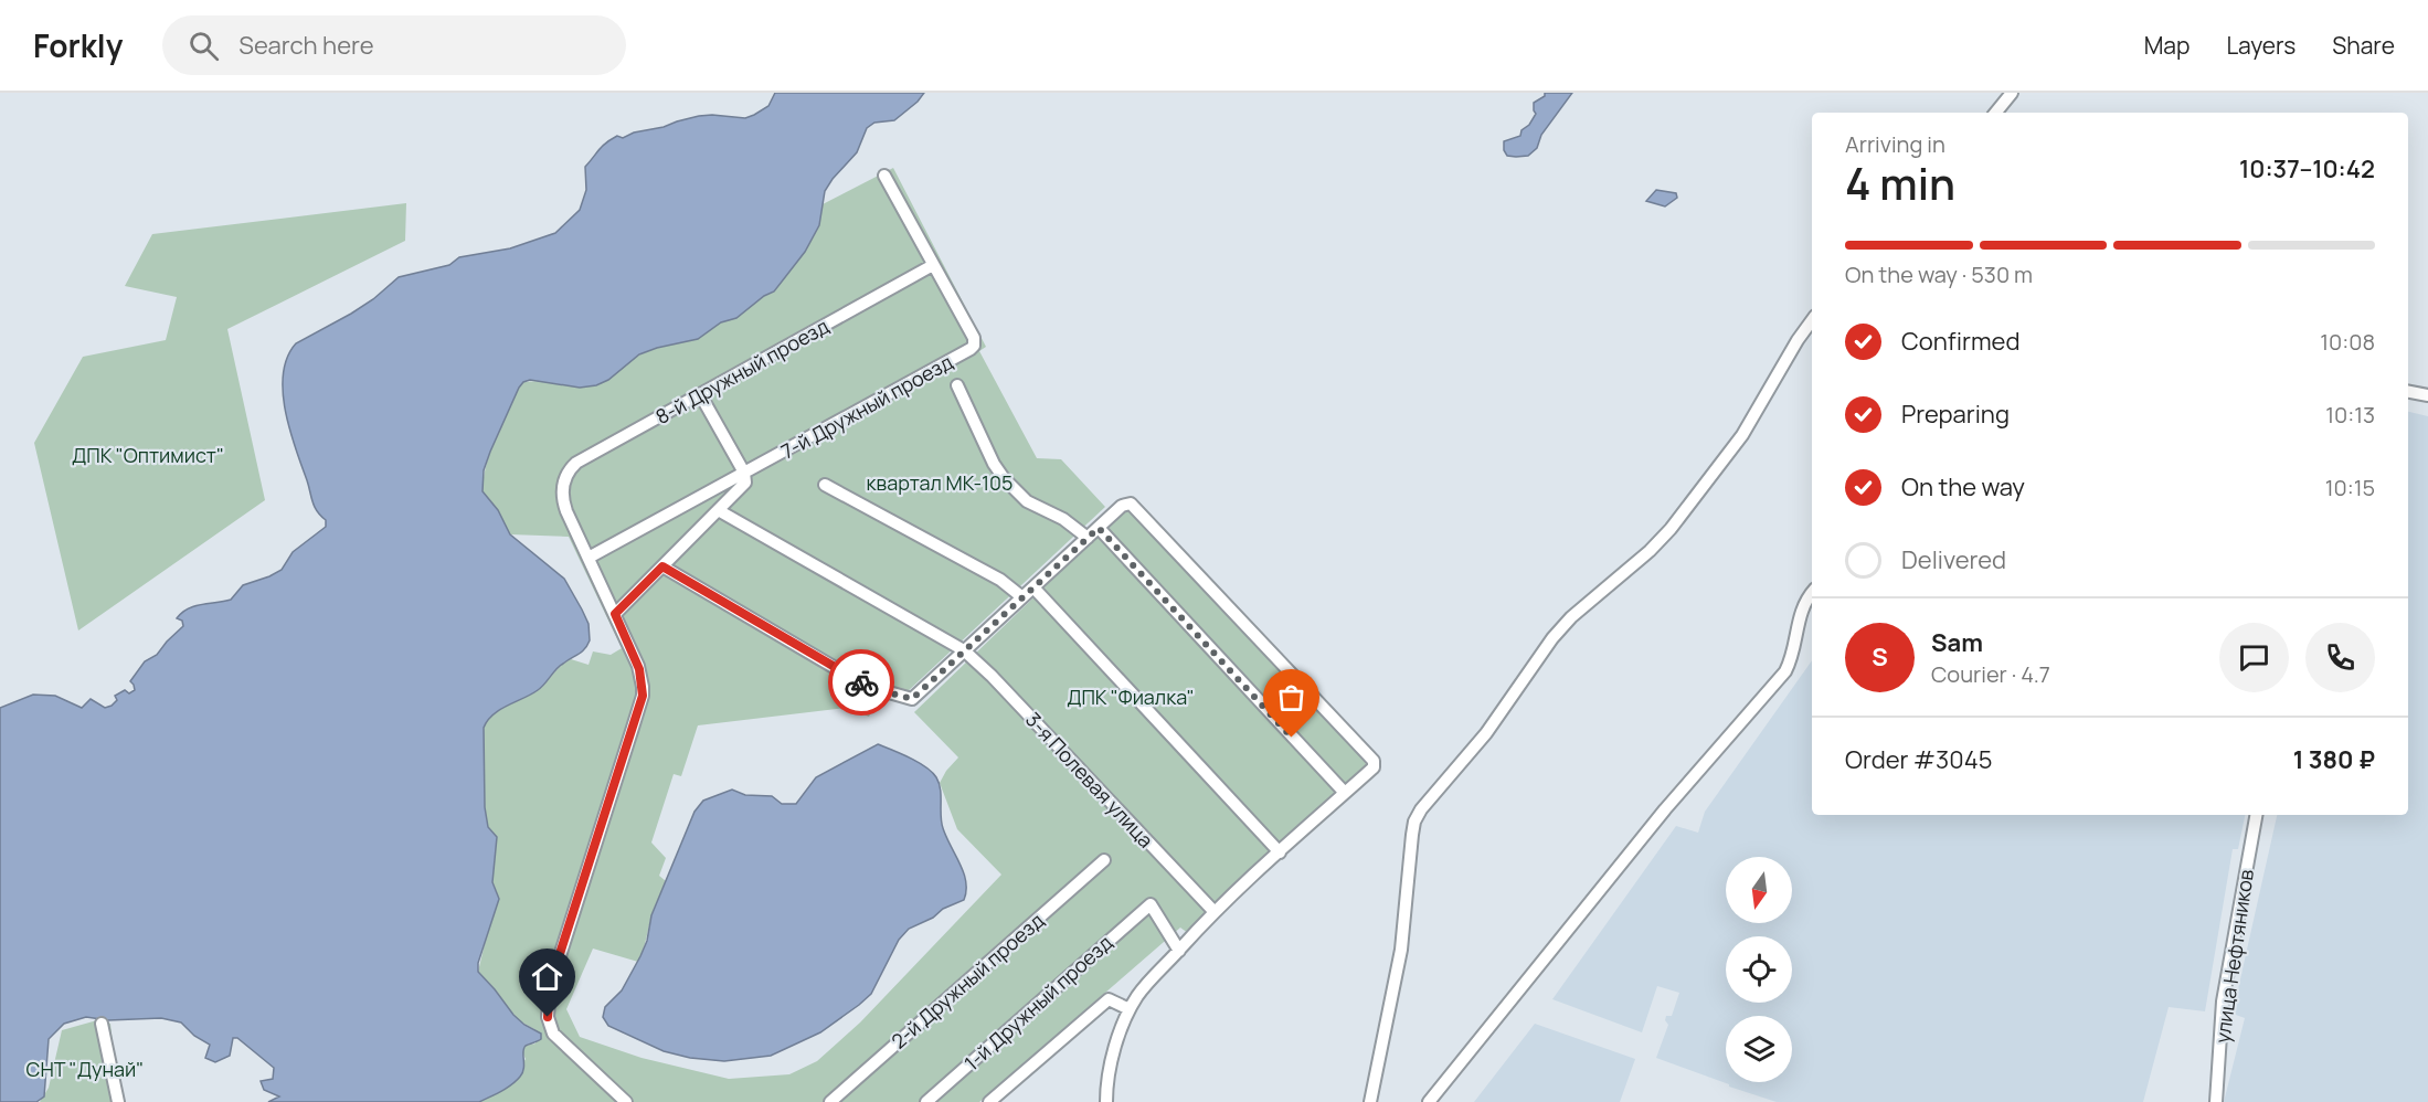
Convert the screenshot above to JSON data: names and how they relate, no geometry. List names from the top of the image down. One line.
{"streets":{"street":["8-й Дружный проезд","7-й Дружный проезд","3-я Полевая улица","улица Нефтяников","2-й Дружный проезд","1-й Дружный проезд"]},"crossings":[["8-й Дружный проезд","7-й Дружный проезд"]],"parks":["ДПК \"Оптимист\"","квартал МК-105","ДПК \"Фиалка\"","СНТ \"Дунай\""],"north":"bottom","page":{"header":"Forkly","search":"Search here","nav":["Map","Layers","Share"],"heading":["4 min","Arriving in","10:37–10:42"],"panel":["Sam","Courier · 4.7","Order #3045","1 380 ₽"],"bar":"On the way · 530 m","list":[["Confirmed","10:08"],["Preparing","10:13"],["On the way","10:15"],"Delivered"],"round":"S"}}
